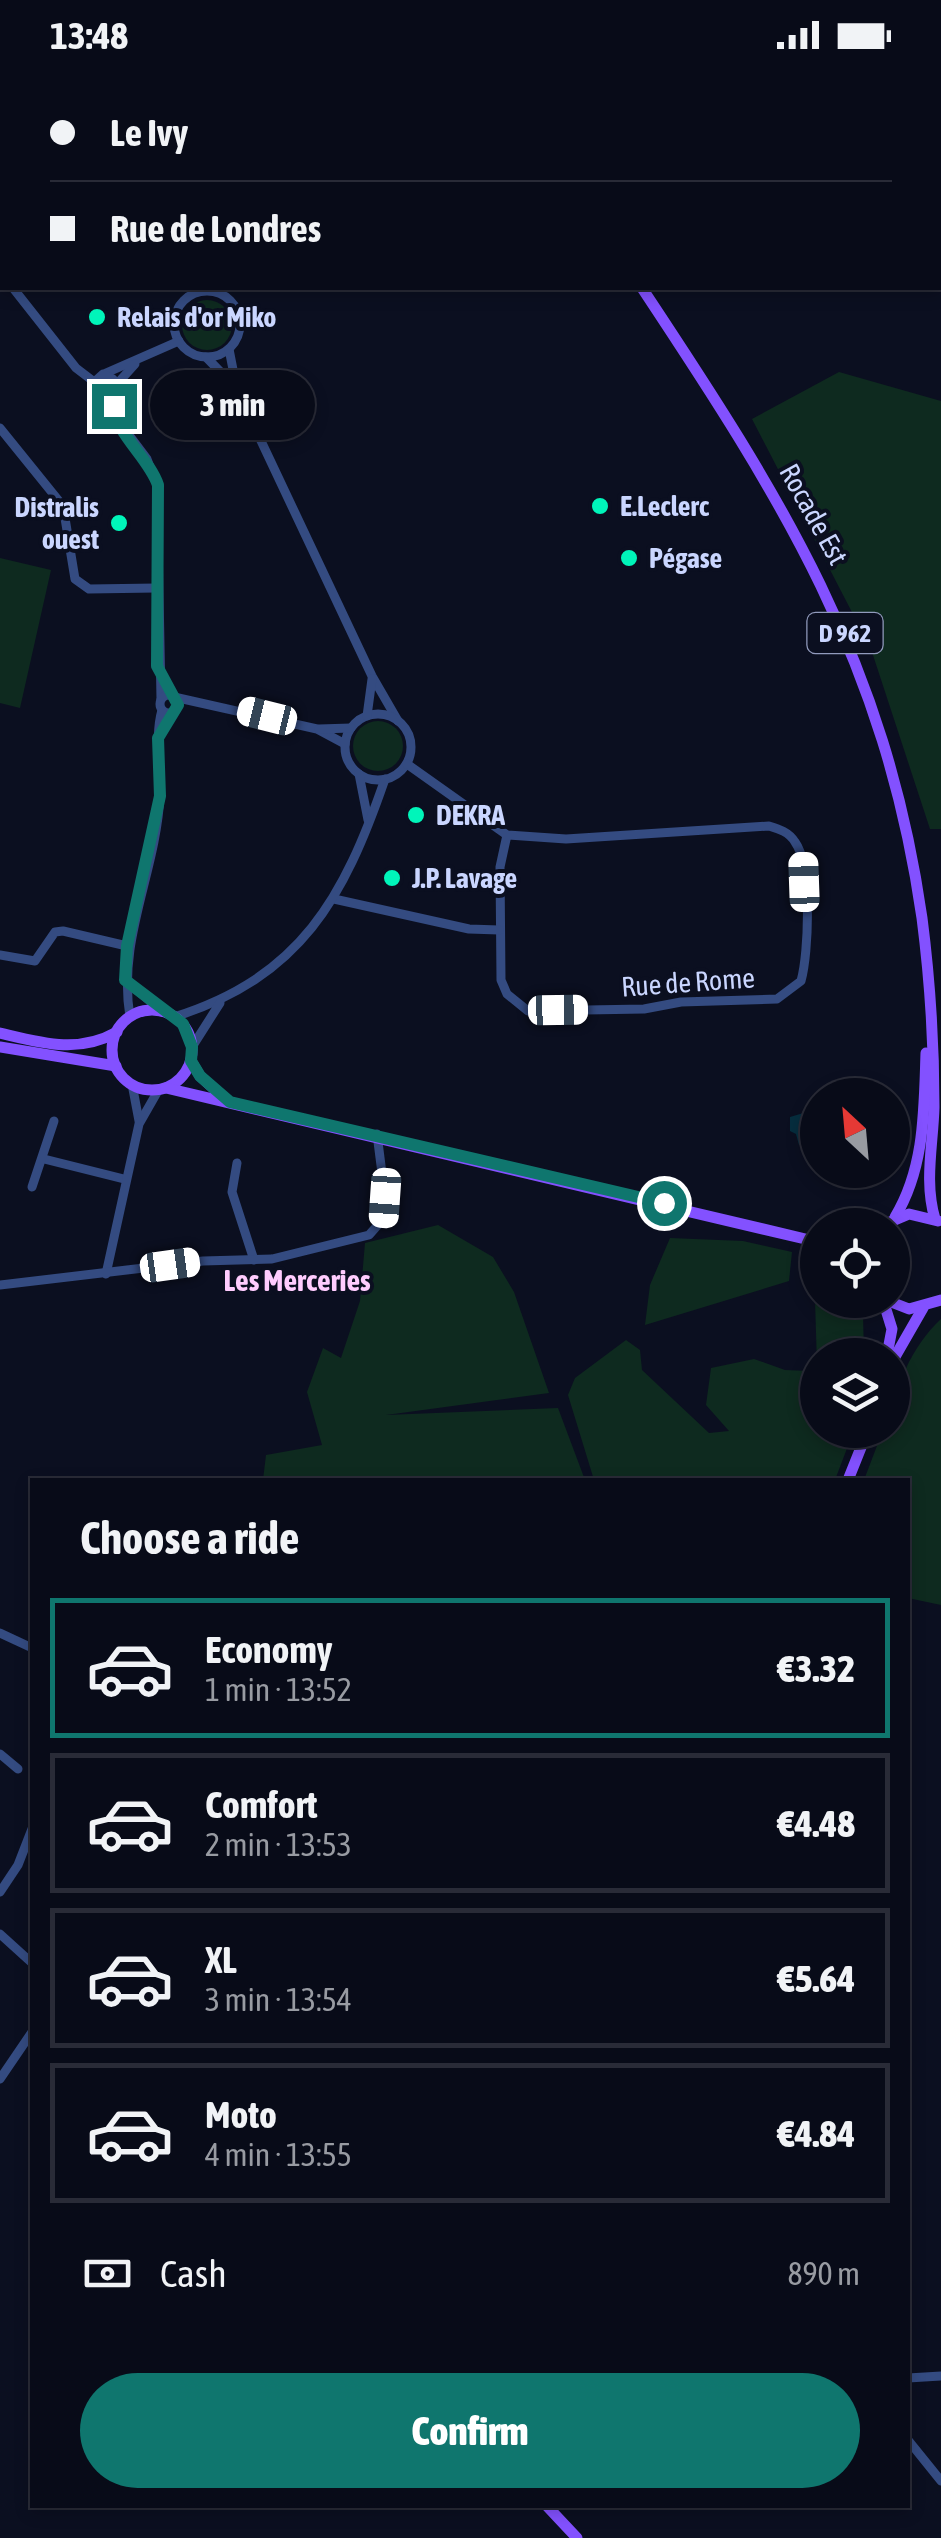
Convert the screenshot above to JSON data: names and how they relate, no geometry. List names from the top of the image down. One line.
{"streets":{"main road":["Rocade Est","D 962"],"street":["Rue de Rome"]},"districts":["Les Merceries"],"places":["Relais d'or Miko","E.Leclerc","Distralis ouest","Pégase","DEKRA","J.P. Lavage"],"north":"top left","page":{"status":"13:48","banner":["Le Ivy","Rue de Londres"],"bubble":"3 min","heading":"Choose a ride","list":[{"name":"Economy","note":"1 min · 13:52","value":"€3.32"},{"name":"Comfort","note":"2 min · 13:53","value":"€4.48"},{"name":"XL","note":"3 min · 13:54","value":"€5.64"},{"name":"Moto","note":"4 min · 13:55","value":"€4.84"}],"pay":["Cash","890 m"],"buttons":"Confirm"}}
